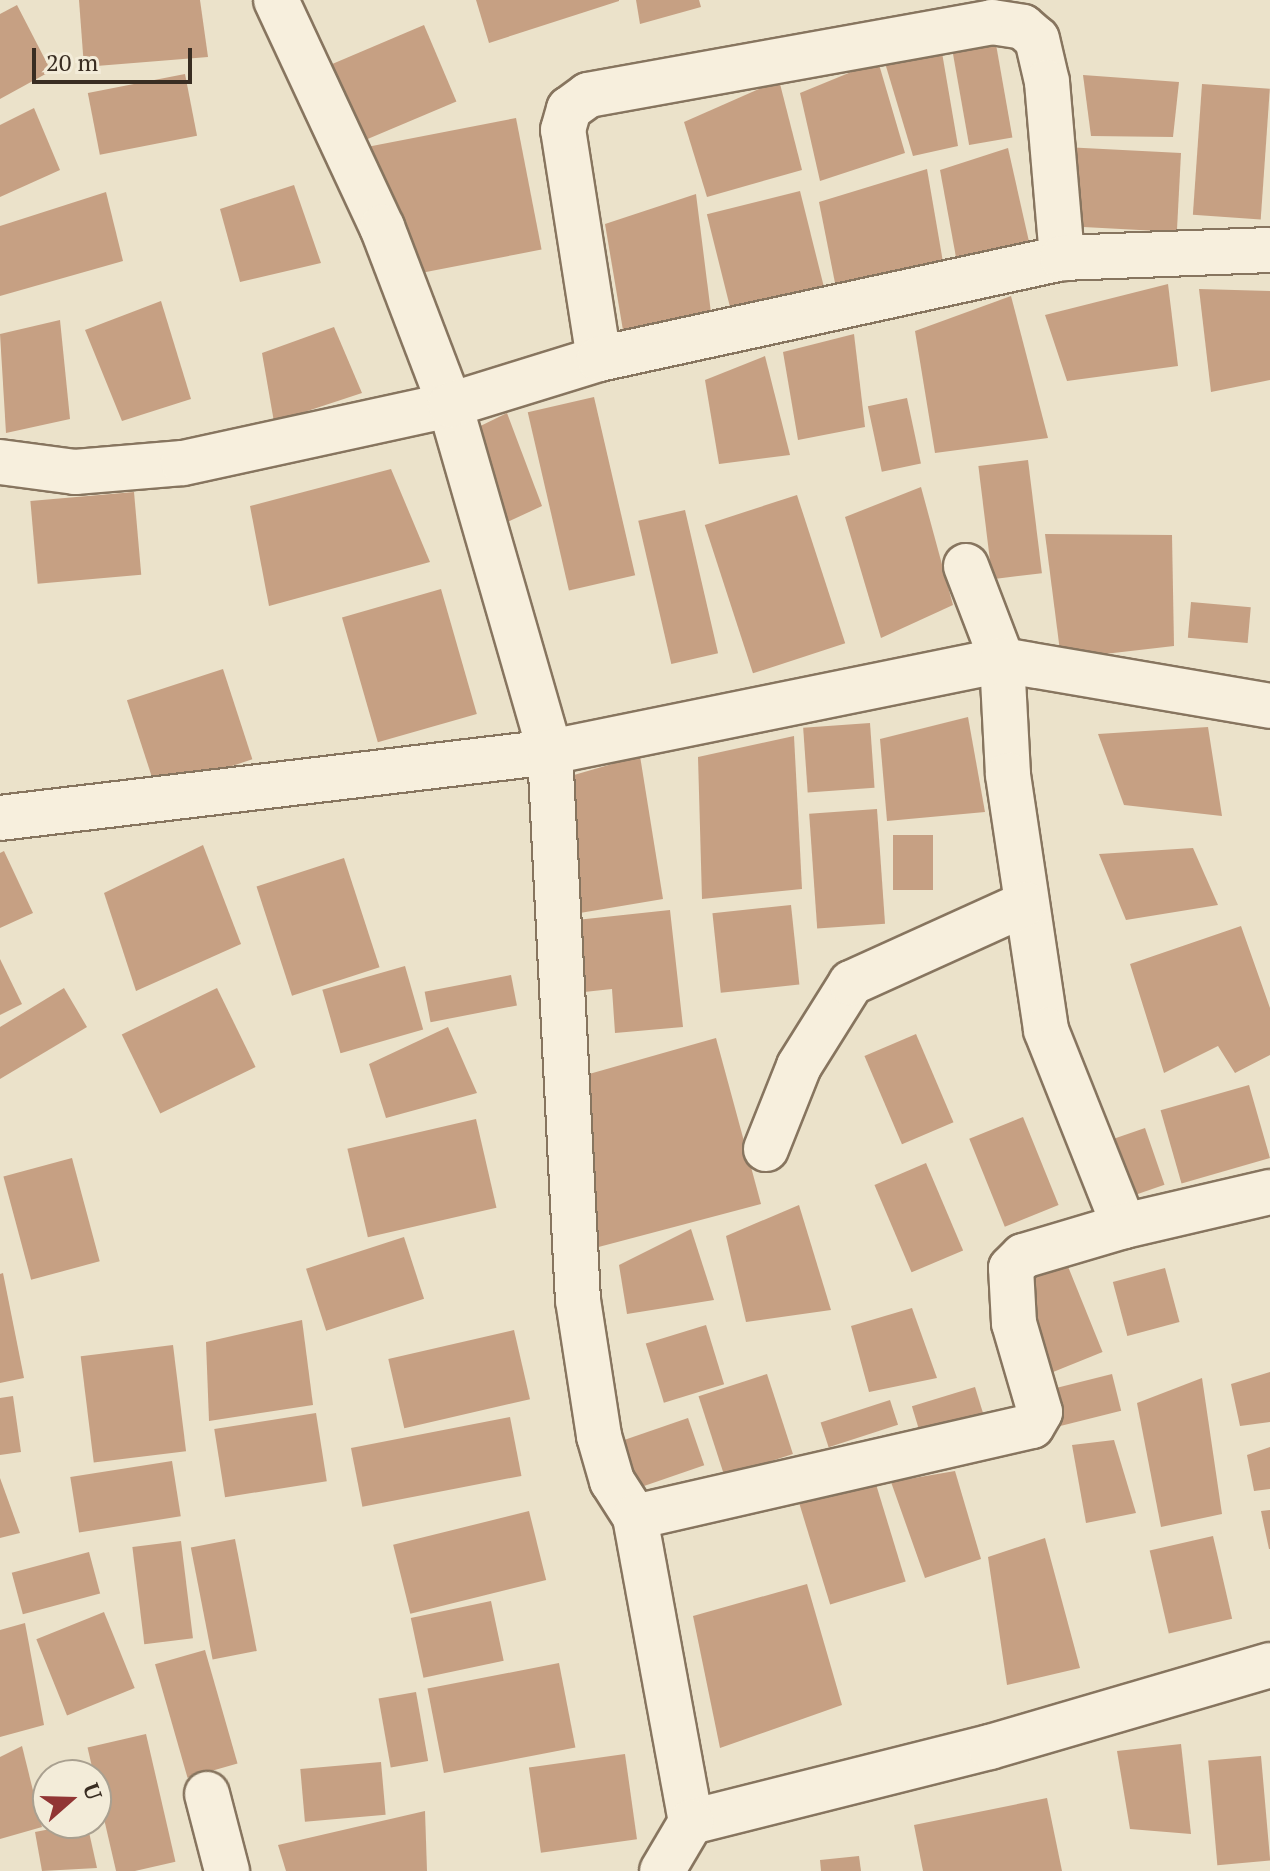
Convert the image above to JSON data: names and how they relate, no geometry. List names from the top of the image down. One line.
{"scale_bar":"20 m","north":"right"}
